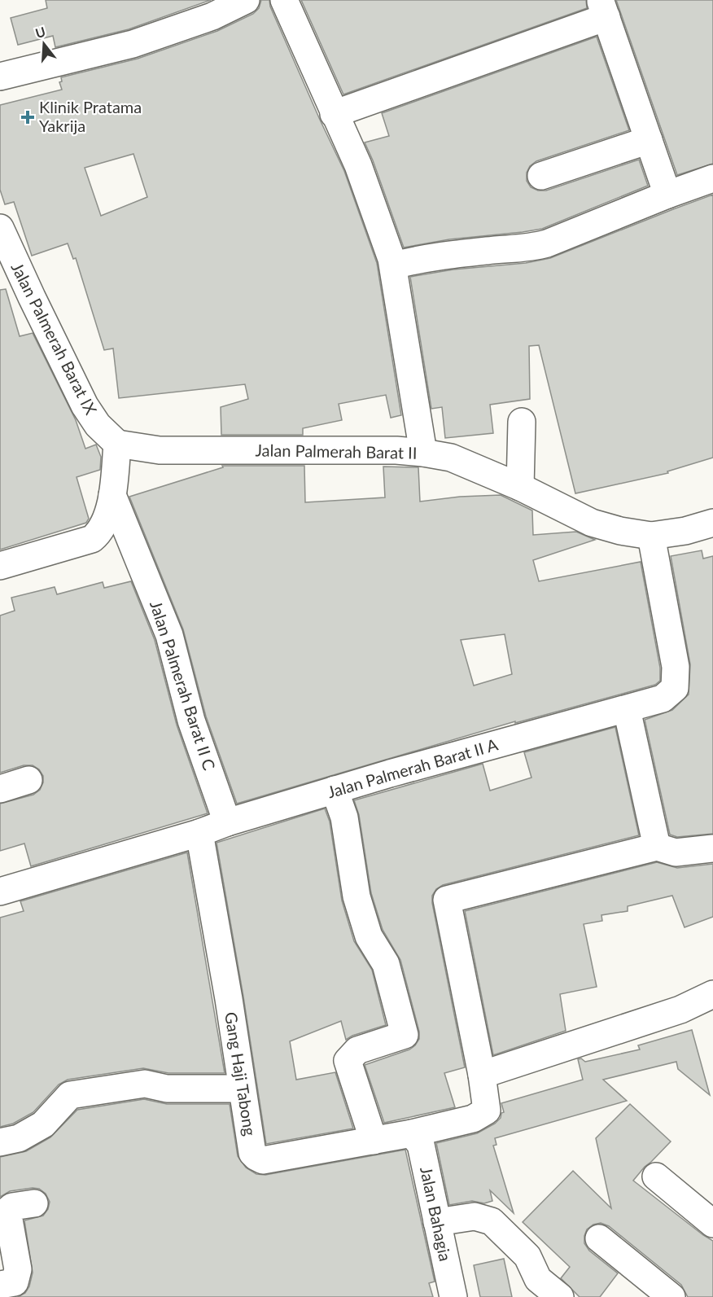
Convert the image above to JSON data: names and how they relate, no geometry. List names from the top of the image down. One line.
{"streets":{"street":["Jalan Palmerah Barat IX","Jalan Palmerah Barat II","Jalan Palmerah Barat II C","Jalan Palmerah Barat II A","Gang Haji Tabong","Jalan Bahagia"]},"crossings":[["Jalan Palmerah Barat IX","Jalan Palmerah Barat II"],["Jalan Palmerah Barat II","Jalan Palmerah Barat II A"],["Jalan Palmerah Barat II C","Jalan Palmerah Barat II A"],["Jalan Palmerah Barat II A","Gang Haji Tabong"],["Gang Haji Tabong","Jalan Bahagia"]],"places":{"health":["Klinik Pratama Yakrija"]},"north":"top"}
